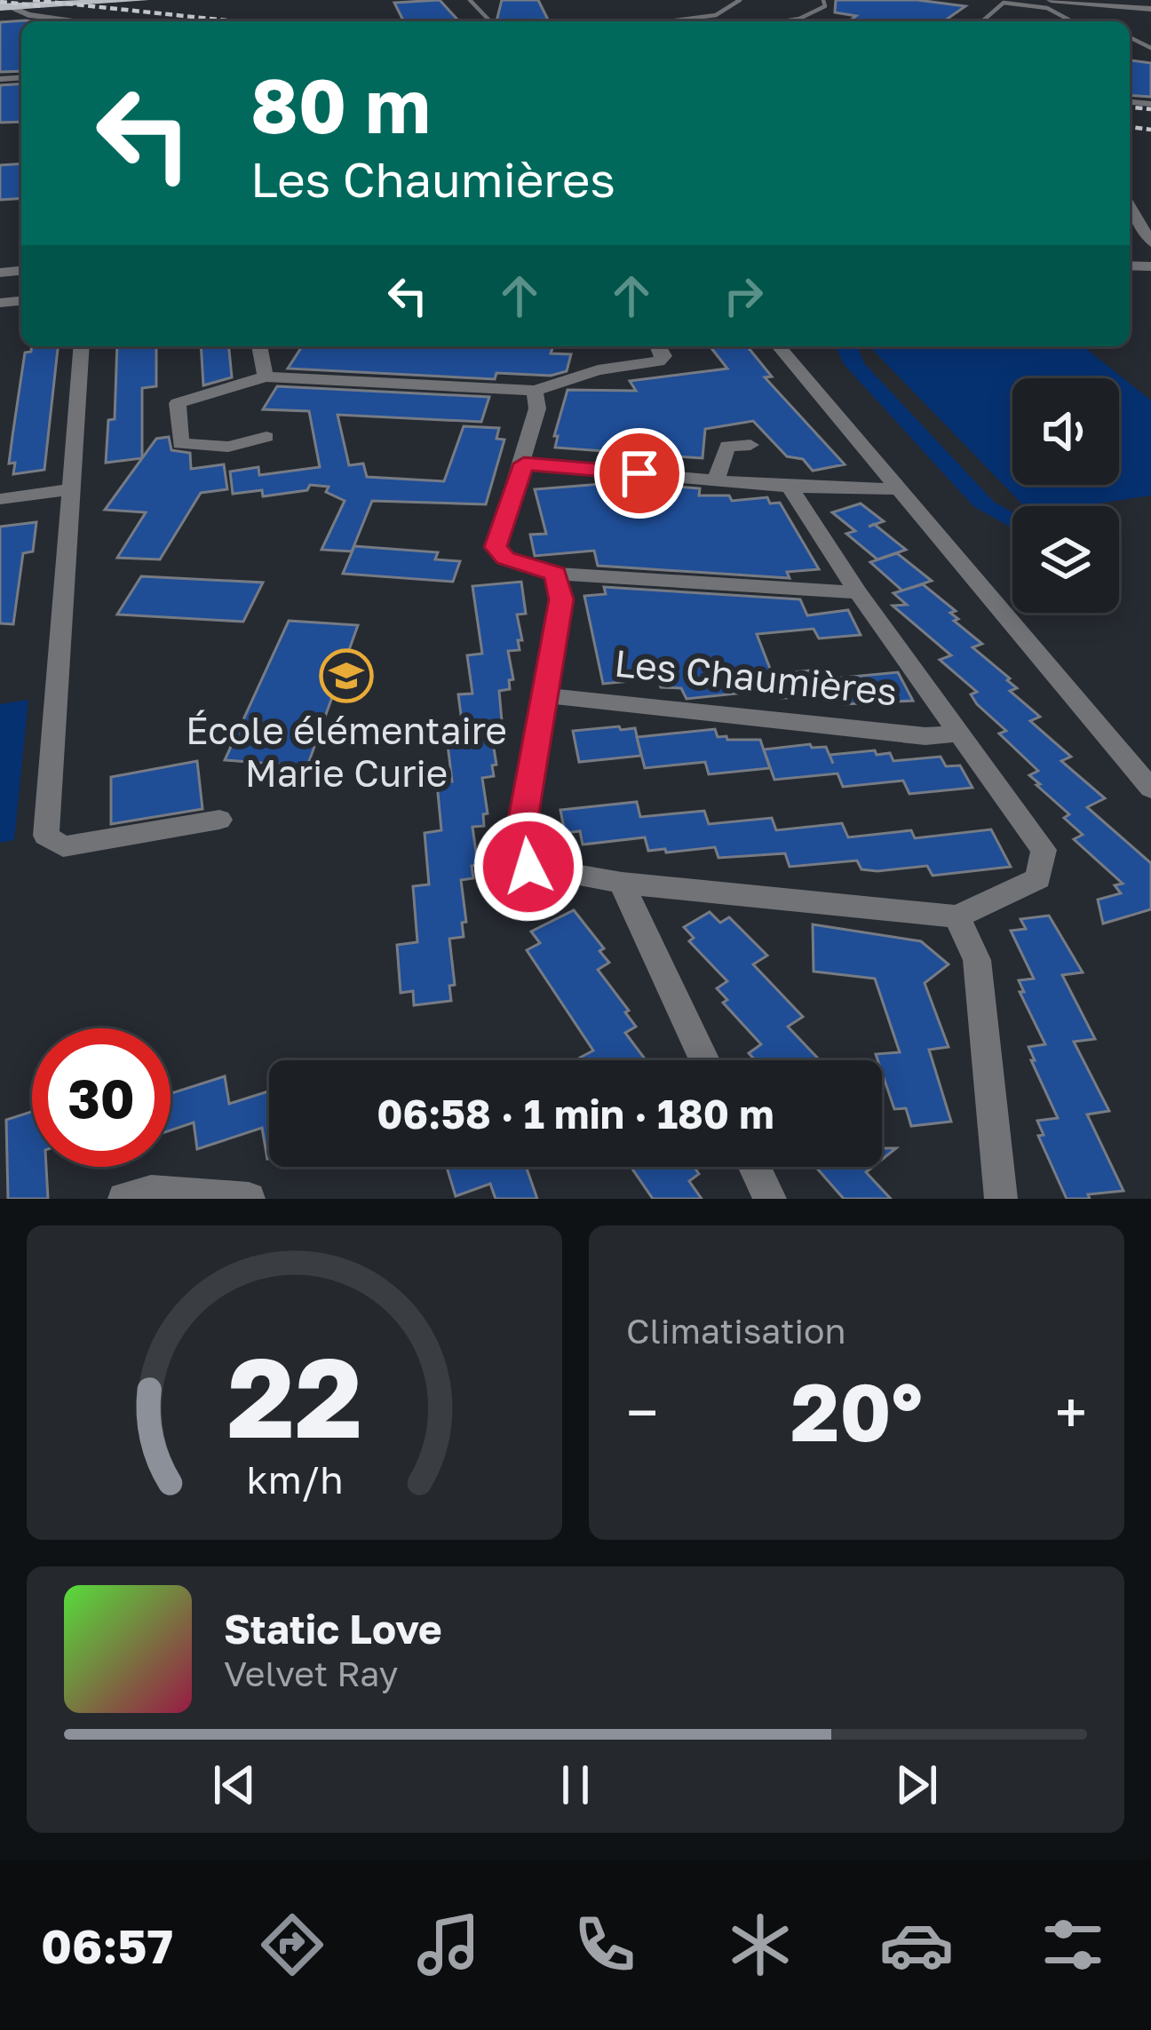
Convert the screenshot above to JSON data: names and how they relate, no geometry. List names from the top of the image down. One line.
{"streets":{"street":["Les Chaumières"]},"places":{"school or university":["École élémentaire Marie Curie"]},"page":{"turn":["80 m","Les Chaumières"],"limit":"30","trip":"06:58 · 1 min · 180 m","tile":"Climatisation","heat":["−","20°","+"],"song":["Static Love","Velvet Ray"],"tabs":"06:57","gauge":["22","km/h"]}}
